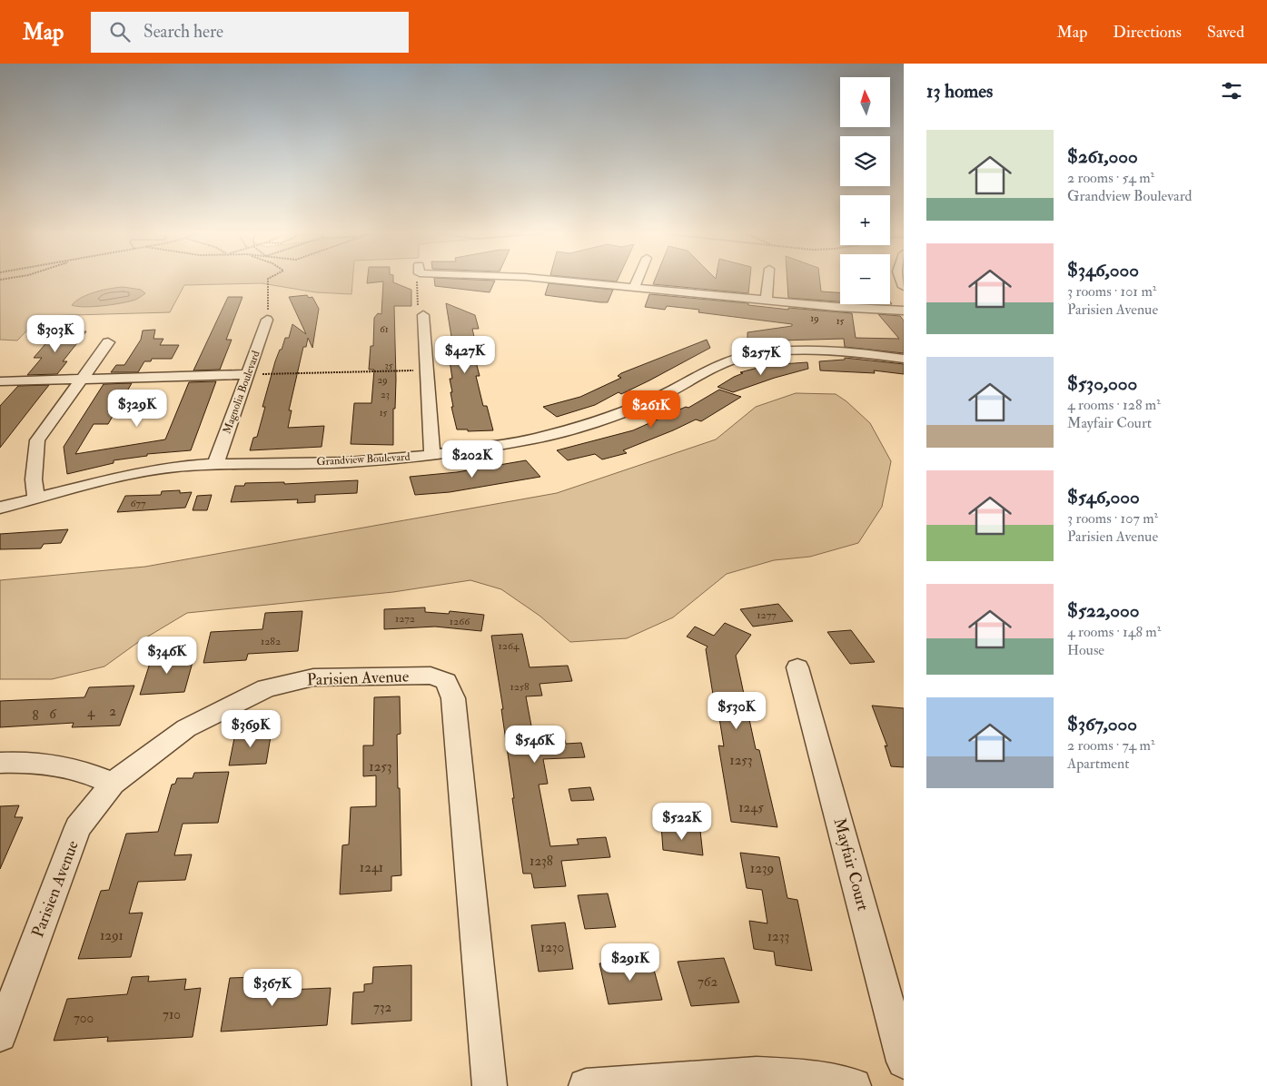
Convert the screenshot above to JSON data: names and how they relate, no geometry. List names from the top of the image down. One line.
{"streets":{"street":["Magnolia Boulevard","Grandview Boulevard","Parisien Avenue","Mayfair Court"]},"crossings":[["Magnolia Boulevard","Grandview Boulevard"]],"house_numbers":["19","15","61","35","29","23","15","677","1277","1272","1266","1282","1264","1258","2","4","6","8","1253","1253","1245","1238","1241","1239","1291","1233","1230","762","732","710","700"],"north":"top","page":{"header":"Map","search":"Search here","nav":["Map","Directions","Saved"],"heading":"13 homes","map_buttons":["+","−"],"list":[{"name":"$261,000","note":"2 rooms · 54 m² · Grandview Boulevard"},{"name":"$346,000","note":"3 rooms · 101 m² · Parisien Avenue"},{"name":"$530,000","note":"4 rooms · 128 m² · Mayfair Court"},{"name":"$546,000","note":"3 rooms · 107 m² · Parisien Avenue"},{"name":"$522,000","note":"4 rooms · 148 m² · House"},{"name":"$367,000","note":"2 rooms · 74 m² · Apartment"}],"price":["$303K","$427K","$257K","$329K","$261K","$202K","$346K","$530K","$369K","$546K","$522K","$291K","$367K"]}}
